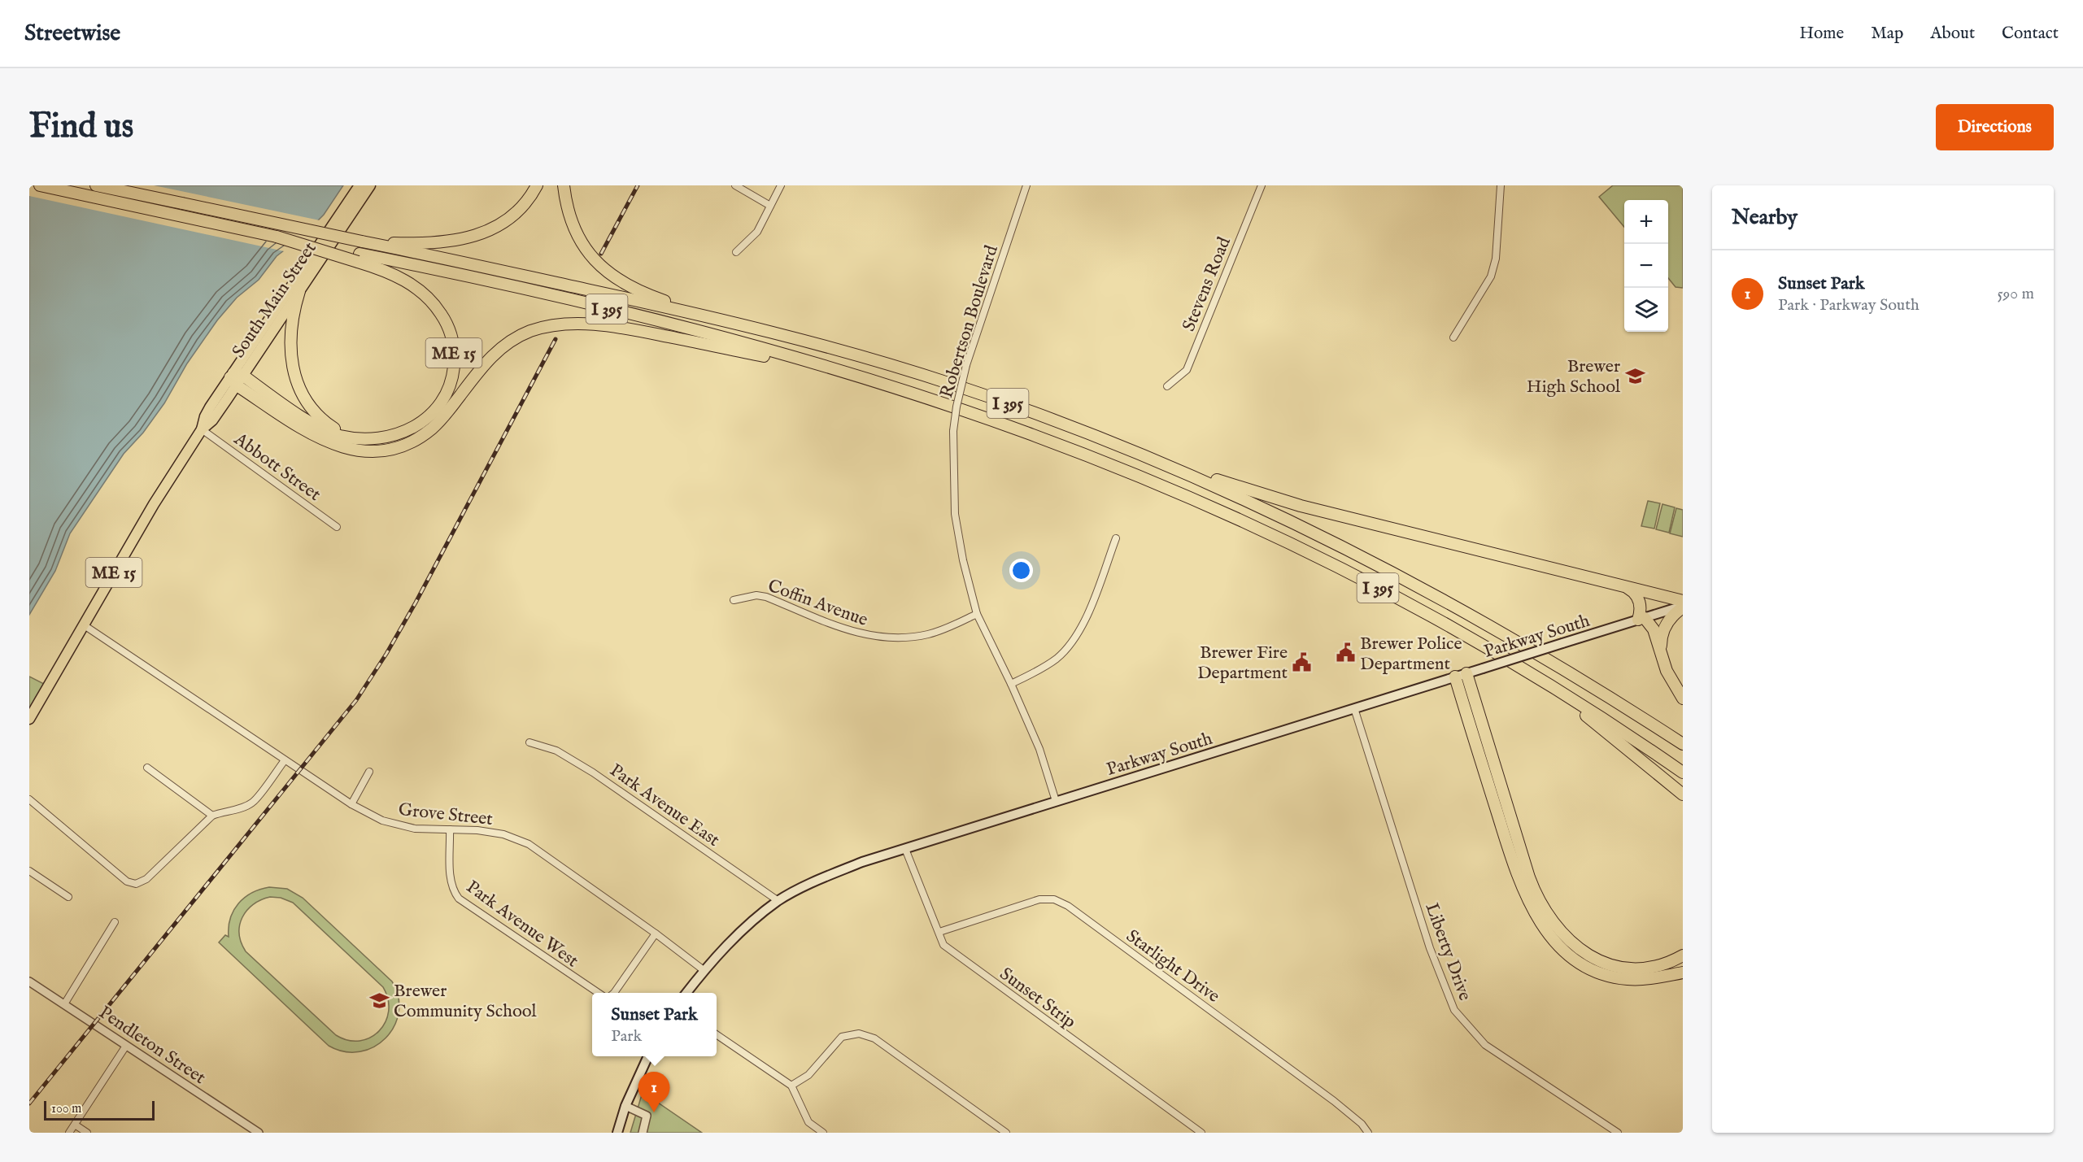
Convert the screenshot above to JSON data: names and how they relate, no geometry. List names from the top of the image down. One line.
{"streets":{"highway":["I 395","ME 15"],"main road":["South Main Street","Parkway South"],"street":["Stevens Road","Robertson Boulevard","Abbott Street","Coffin Avenue","Park Avenue East","Grove Street","Park Avenue West","Liberty Drive","Starlight Drive","Sunset Strip","Pendleton Street"]},"crossings":[["South Main Street","ME 15"],["South Main Street","Abbott Street"],["South Main Street","Grove Street"],["I 395","ME 15"],["Robertson Boulevard","Coffin Avenue"],["Robertson Boulevard","Parkway South"],["Parkway South","Park Avenue East"],["Parkway South","Grove Street"],["Parkway South","Liberty Drive"],["Parkway South","Sunset Strip"],["Grove Street","Park Avenue West"],["Starlight Drive","Sunset Strip"]],"places":{"school or university":["Brewer High School","Brewer Community School"],"public building":["Brewer Police Department","Brewer Fire Department"]},"scale_bar":"100 m","page":{"header":"Streetwise","nav":["Home","Map","About","Contact"],"buttons":"Directions","title":"Find us","heading":"Nearby","map_buttons":["+","−"],"list":[{"mark":"1","name":"Sunset Park","note":"Park · Parkway South","value":"590 m"}],"popup":["Sunset Park","Park"],"pins":"1","scale":"100 m"}}
